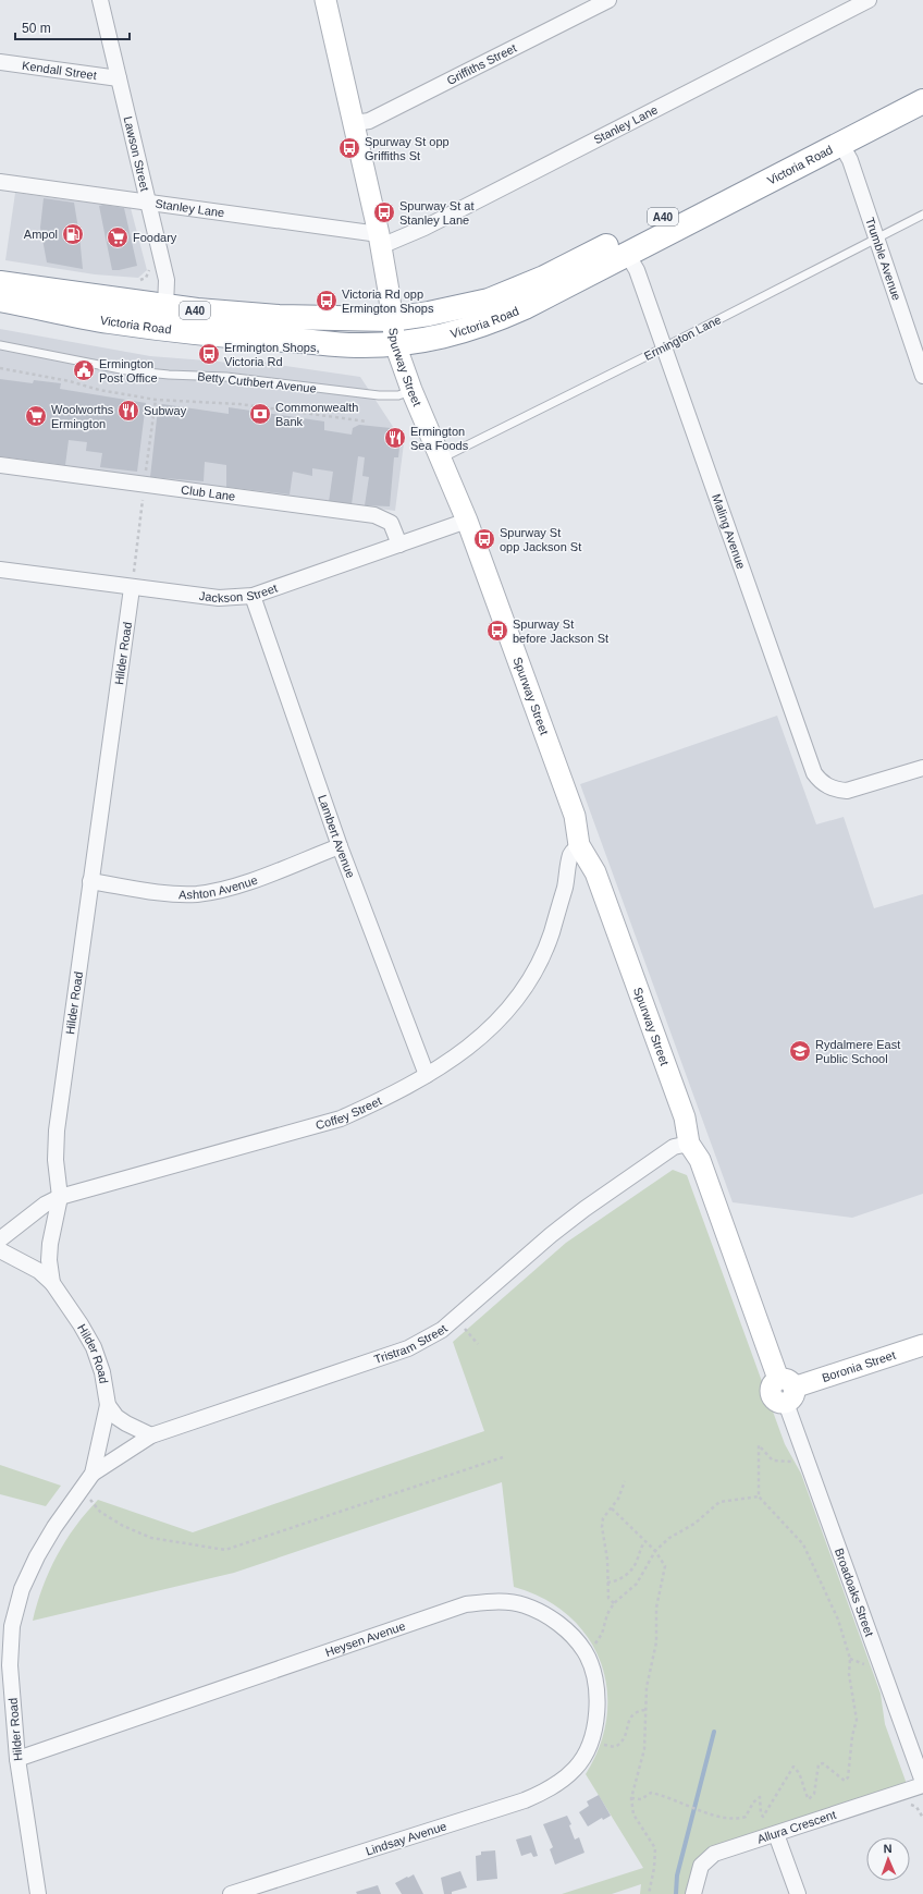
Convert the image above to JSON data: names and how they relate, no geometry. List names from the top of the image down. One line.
{"streets":{"highway":["Victoria Road","A40"],"street":["Griffiths Street","Kendall Street","Stanley Lane","Lawson Street","Trumble Avenue","Spurway Street","Club Lane","Maling Avenue","Jackson Street","Hilder Road","Lambert Avenue","Ashton Avenue","Coffey Street","Tristram Street","Boronia Street","Broadoaks Street","Heysen Avenue","Allura Crescent","Lindsay Avenue"],"lane":["Ermington Lane","Betty Cuthbert Avenue"]},"crossings":[["Griffiths Street","Spurway Street"],["Kendall Street","Lawson Street"],["Stanley Lane","Lawson Street"],["Stanley Lane","Spurway Street"],["Lawson Street","Victoria Road"],["Victoria Road","Trumble Avenue"],["Victoria Road","Spurway Street"],["Victoria Road","Maling Avenue"],["Trumble Avenue","Ermington Lane"],["Ermington Lane","Spurway Street"],["Ermington Lane","Maling Avenue"],["Spurway Street","Betty Cuthbert Avenue"],["Spurway Street","Jackson Street"],["Spurway Street","Coffey Street"],["Spurway Street","Tristram Street"],["Spurway Street","Boronia Street"],["Spurway Street","Broadoaks Street"],["Club Lane","Jackson Street"],["Jackson Street","Hilder Road"],["Jackson Street","Lambert Avenue"],["Hilder Road","Ashton Avenue"],["Hilder Road","Coffey Street"],["Hilder Road","Tristram Street"],["Hilder Road","Heysen Avenue"],["Lambert Avenue","Ashton Avenue"],["Lambert Avenue","Coffey Street"],["Boronia Street","Broadoaks Street"],["Broadoaks Street","Allura Crescent"],["Heysen Avenue","Lindsay Avenue"]],"places":{"bus stop":["Spurway St opp Griffiths St","Spurway St at Stanley Lane","Victoria Rd opp Ermington Shops","Ermington Shops, Victoria Rd","Spurway St opp Jackson St","Spurway St before Jackson St"],"fuel station":["Ampol"],"supermarket":["Foodary","Woolworths Ermington"],"public building":["Ermington Post Office"],"restaurant":["Subway","Ermington Sea Foods"],"bank":["Commonwealth Bank"],"school or university":["Rydalmere East Public School"]},"scale_bar":"50 m","north":"top"}
